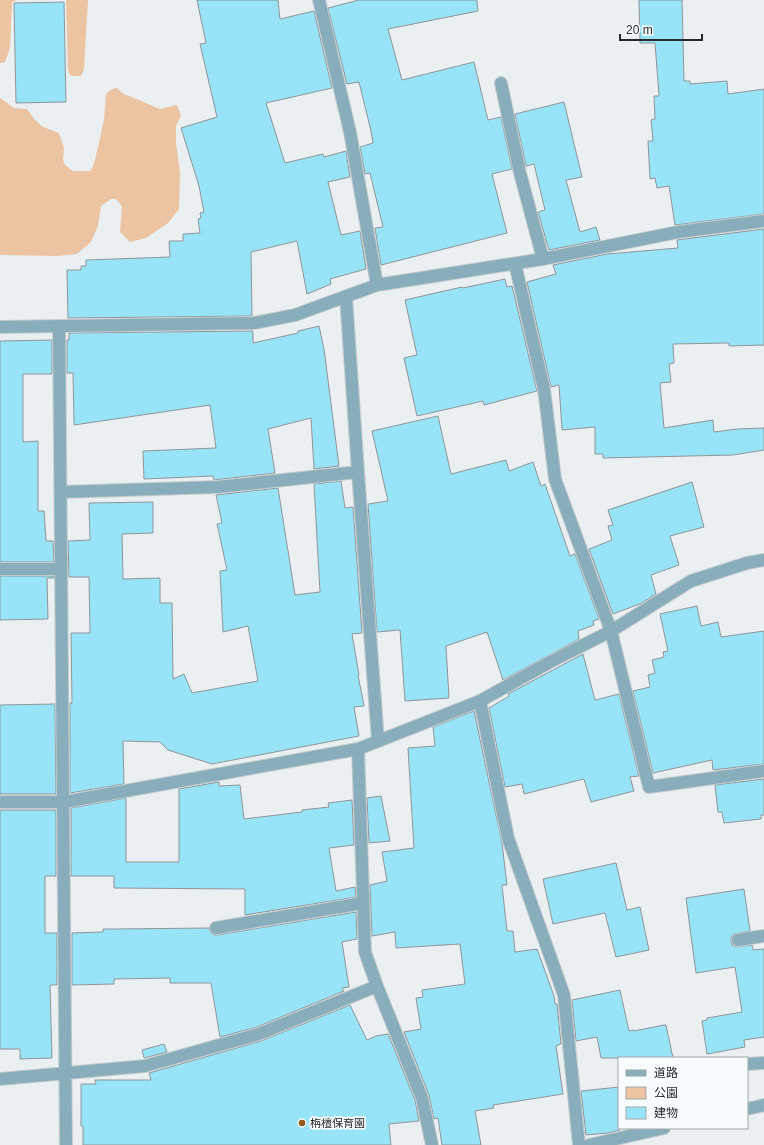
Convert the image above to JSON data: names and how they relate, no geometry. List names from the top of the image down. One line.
{"places":["栴檀保育園"],"legend":["道路","公園","建物"],"scale_bar":"20 m"}
